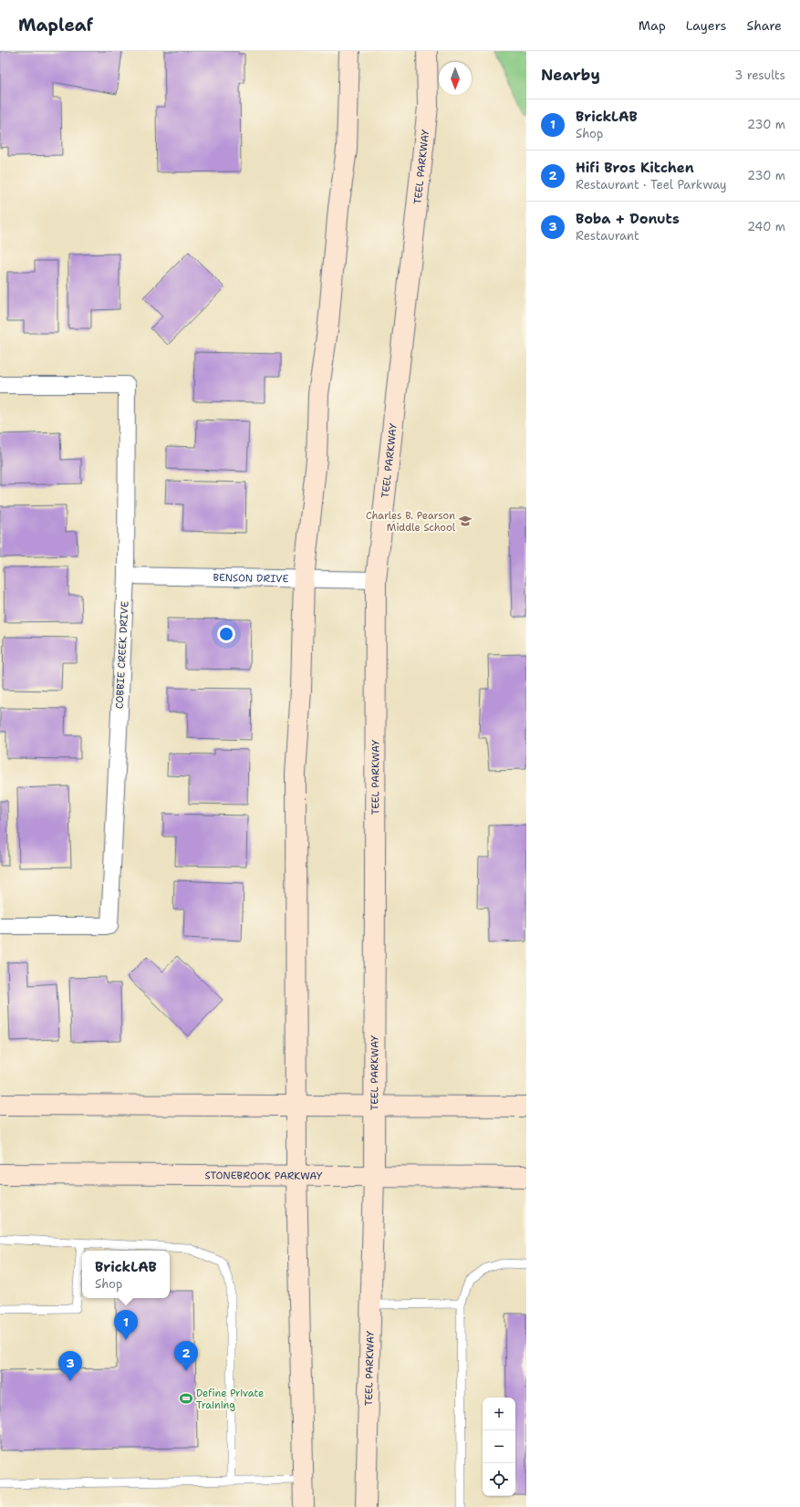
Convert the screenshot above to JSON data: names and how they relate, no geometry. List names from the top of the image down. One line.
{"streets":{"main road":["TEEL PARKWAY","STONEBROOK PARKWAY"],"street":["BENSON DRIVE","COBBIE CREEK DRIVE"]},"crossings":[["TEEL PARKWAY","BENSON DRIVE"],["TEEL PARKWAY","STONEBROOK PARKWAY"],["BENSON DRIVE","COBBIE CREEK DRIVE"]],"places":{"school or university":["Charles B. Pearson Middle School"],"sports":["Define Private Training"]},"north":"bottom","page":{"header":"Mapleaf","nav":["Map","Layers","Share"],"heading":["Nearby","3 results"],"list":[{"mark":"1","name":"BrickLAB","note":"Shop","value":"230 m"},{"mark":"2","name":"Hifi Bros Kitchen","note":"Restaurant · Teel Parkway","value":"230 m"},{"mark":"3","name":"Boba + Donuts","note":"Restaurant","value":"240 m"}],"popup":["BrickLAB","Shop"],"pins":["1","2","3"],"map_buttons":["+","−"]}}
